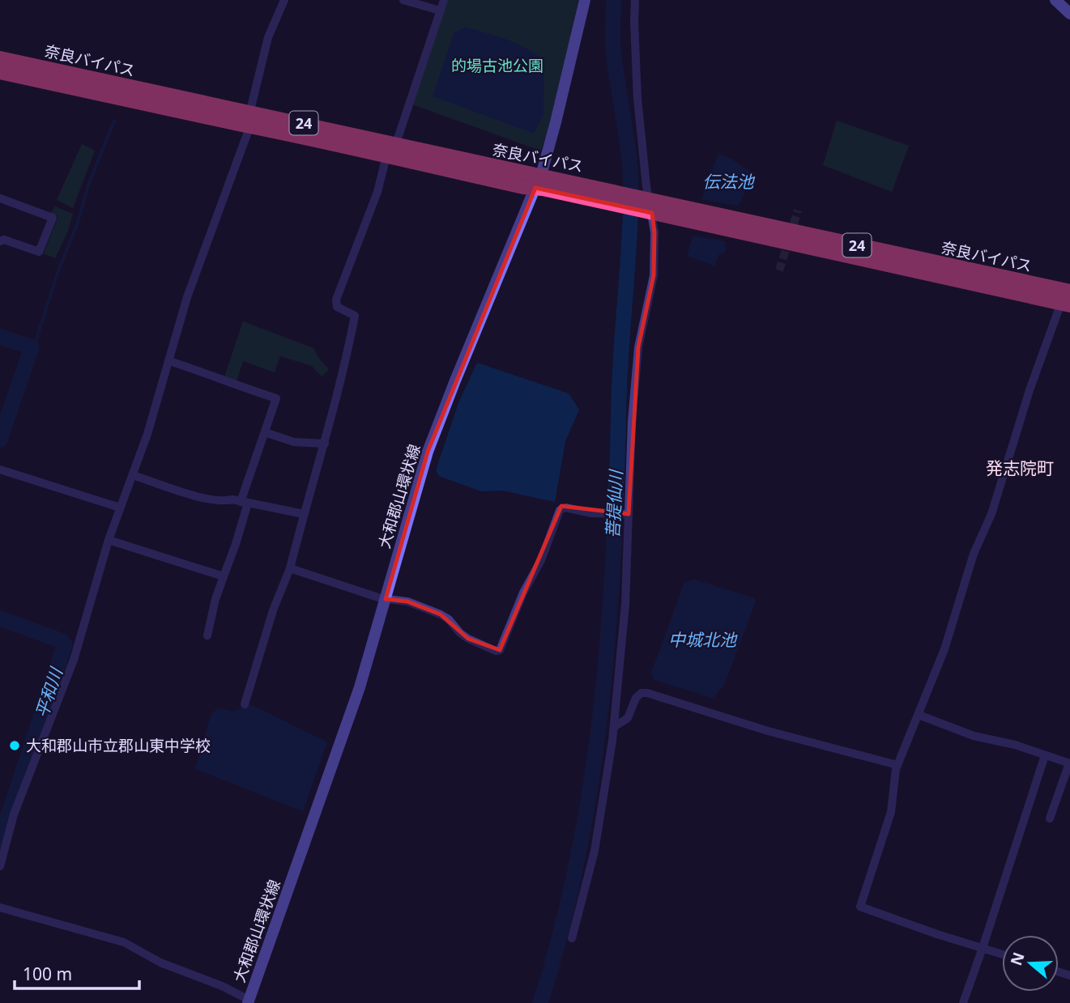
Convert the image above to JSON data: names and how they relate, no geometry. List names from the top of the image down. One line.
{"streets":{"highway":["奈良バイパス","24"],"main road":["大和郡山環状線"]},"crossings":[["奈良バイパス","大和郡山環状線"]],"districts":["発志院町"],"water":["伝法池","菩提仙川","中城北池","平和川"],"parks":["的場古池公園"],"places":["大和郡山市立郡山東中学校"],"scale_bar":"100 m","north":"left"}
